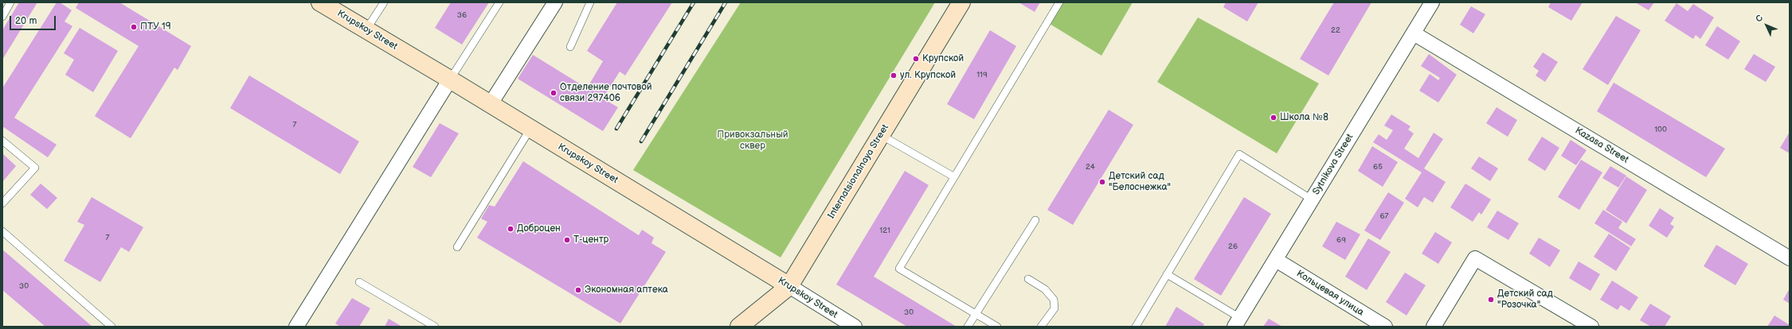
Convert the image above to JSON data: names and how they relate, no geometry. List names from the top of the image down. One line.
{"streets":{"street":["Krupskoy Street","Kazasa Street","Sytnikova Street","Internatsionalnaya Street","Кольцевая улица"]},"crossings":[["Krupskoy Street","Internatsionalnaya Street"],["Kazasa Street","Sytnikova Street"],["Sytnikova Street","Кольцевая улица"]],"parks":["Привокзальный сквер"],"places":["ПТУ 19","Крупской","ул. Крупской","Отделение почтовой связи 297406","Школа №8","Детский сад \"Белоснежка\"","Доброцен","Т-центр","Экономная аптека","Детский сад \"Розочка\""],"house_numbers":["36","22","119","7","100","24","65","67","121","7","69","26","30","30"],"scale_bar":"20 m","north":"top left"}
